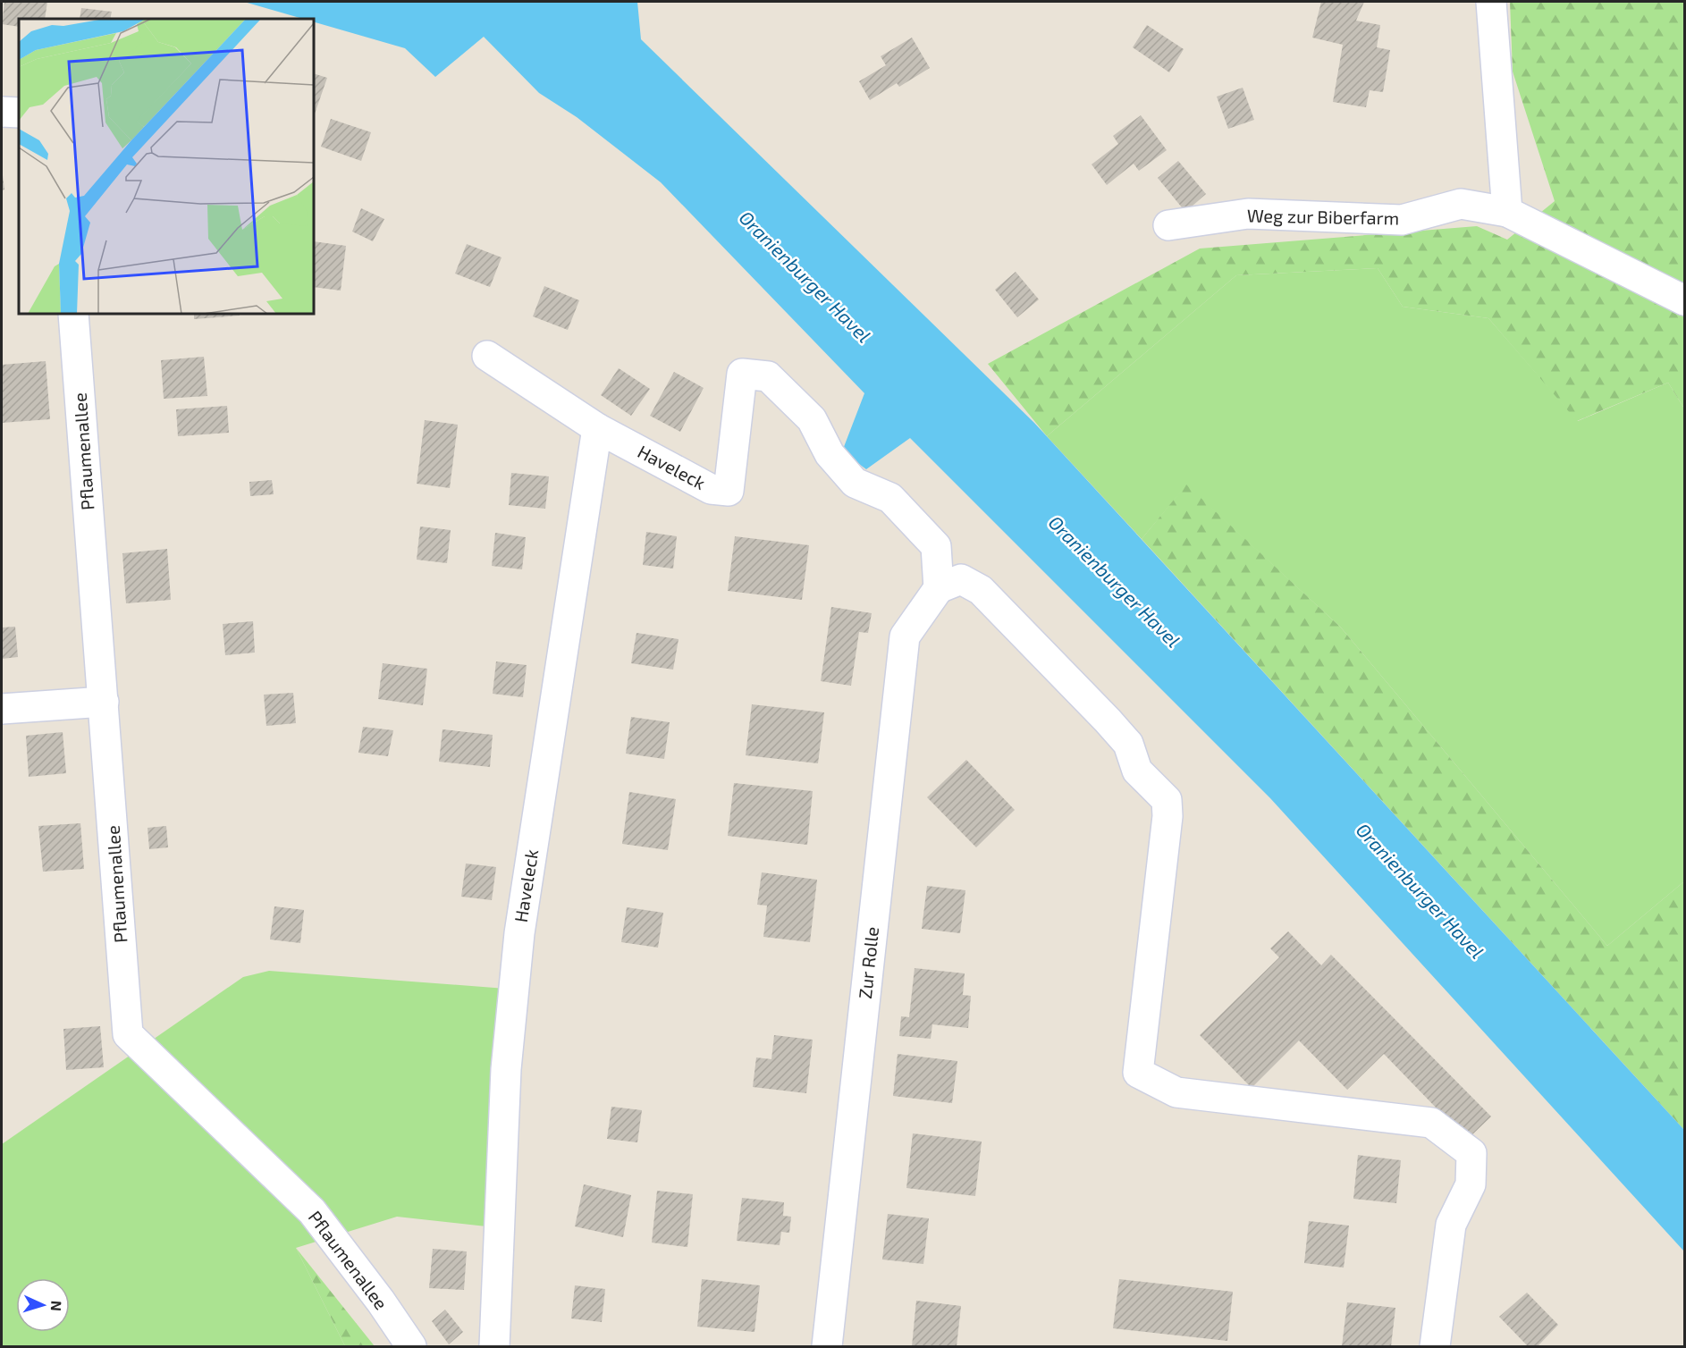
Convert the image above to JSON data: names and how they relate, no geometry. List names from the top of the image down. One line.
{"streets":{"street":["Weg zur Biberfarm","Pflaumenallee","Haveleck","Zur Rolle"]},"crossings":[["Haveleck","Zur Rolle"]],"water":["Oranienburger Havel"],"north":"right"}
